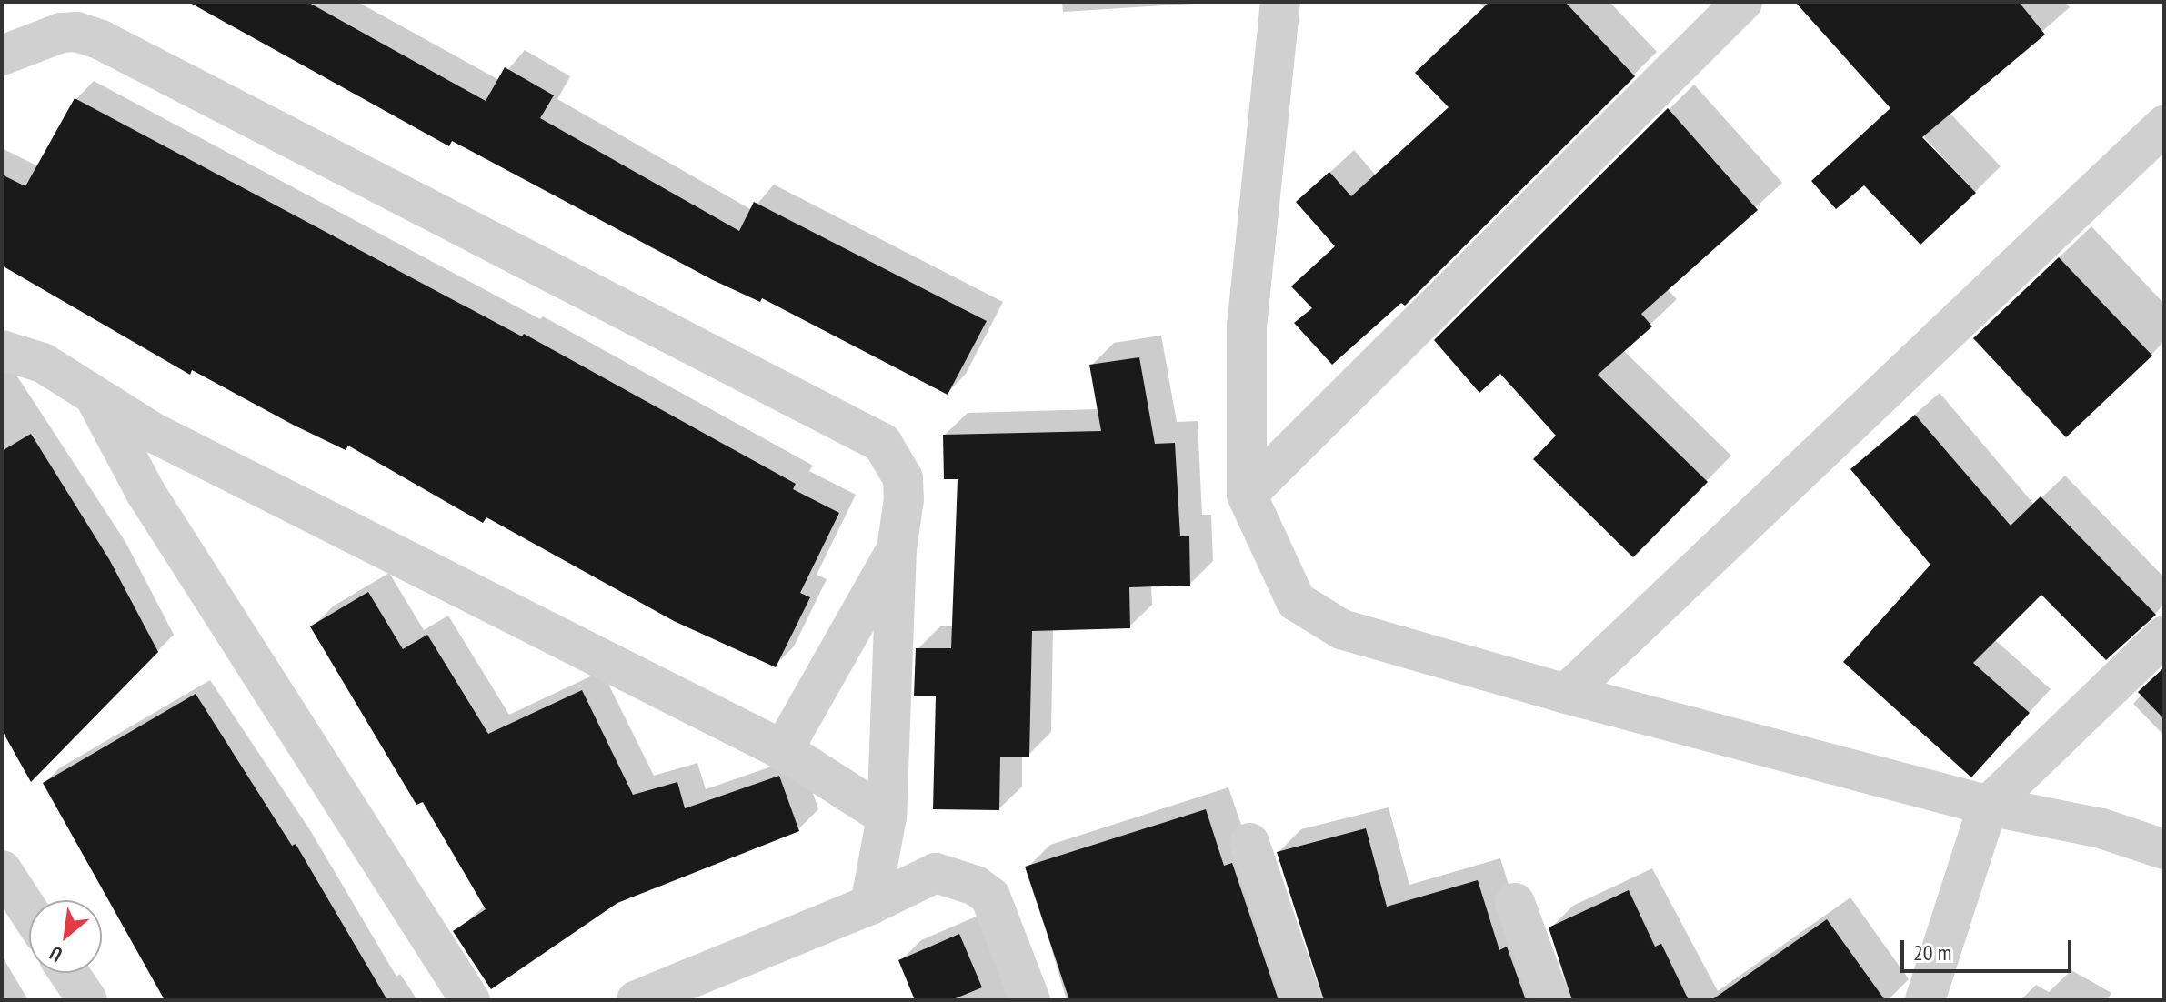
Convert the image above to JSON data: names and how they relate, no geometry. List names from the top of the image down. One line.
{"scale_bar":"20 m","north":"bottom left"}
